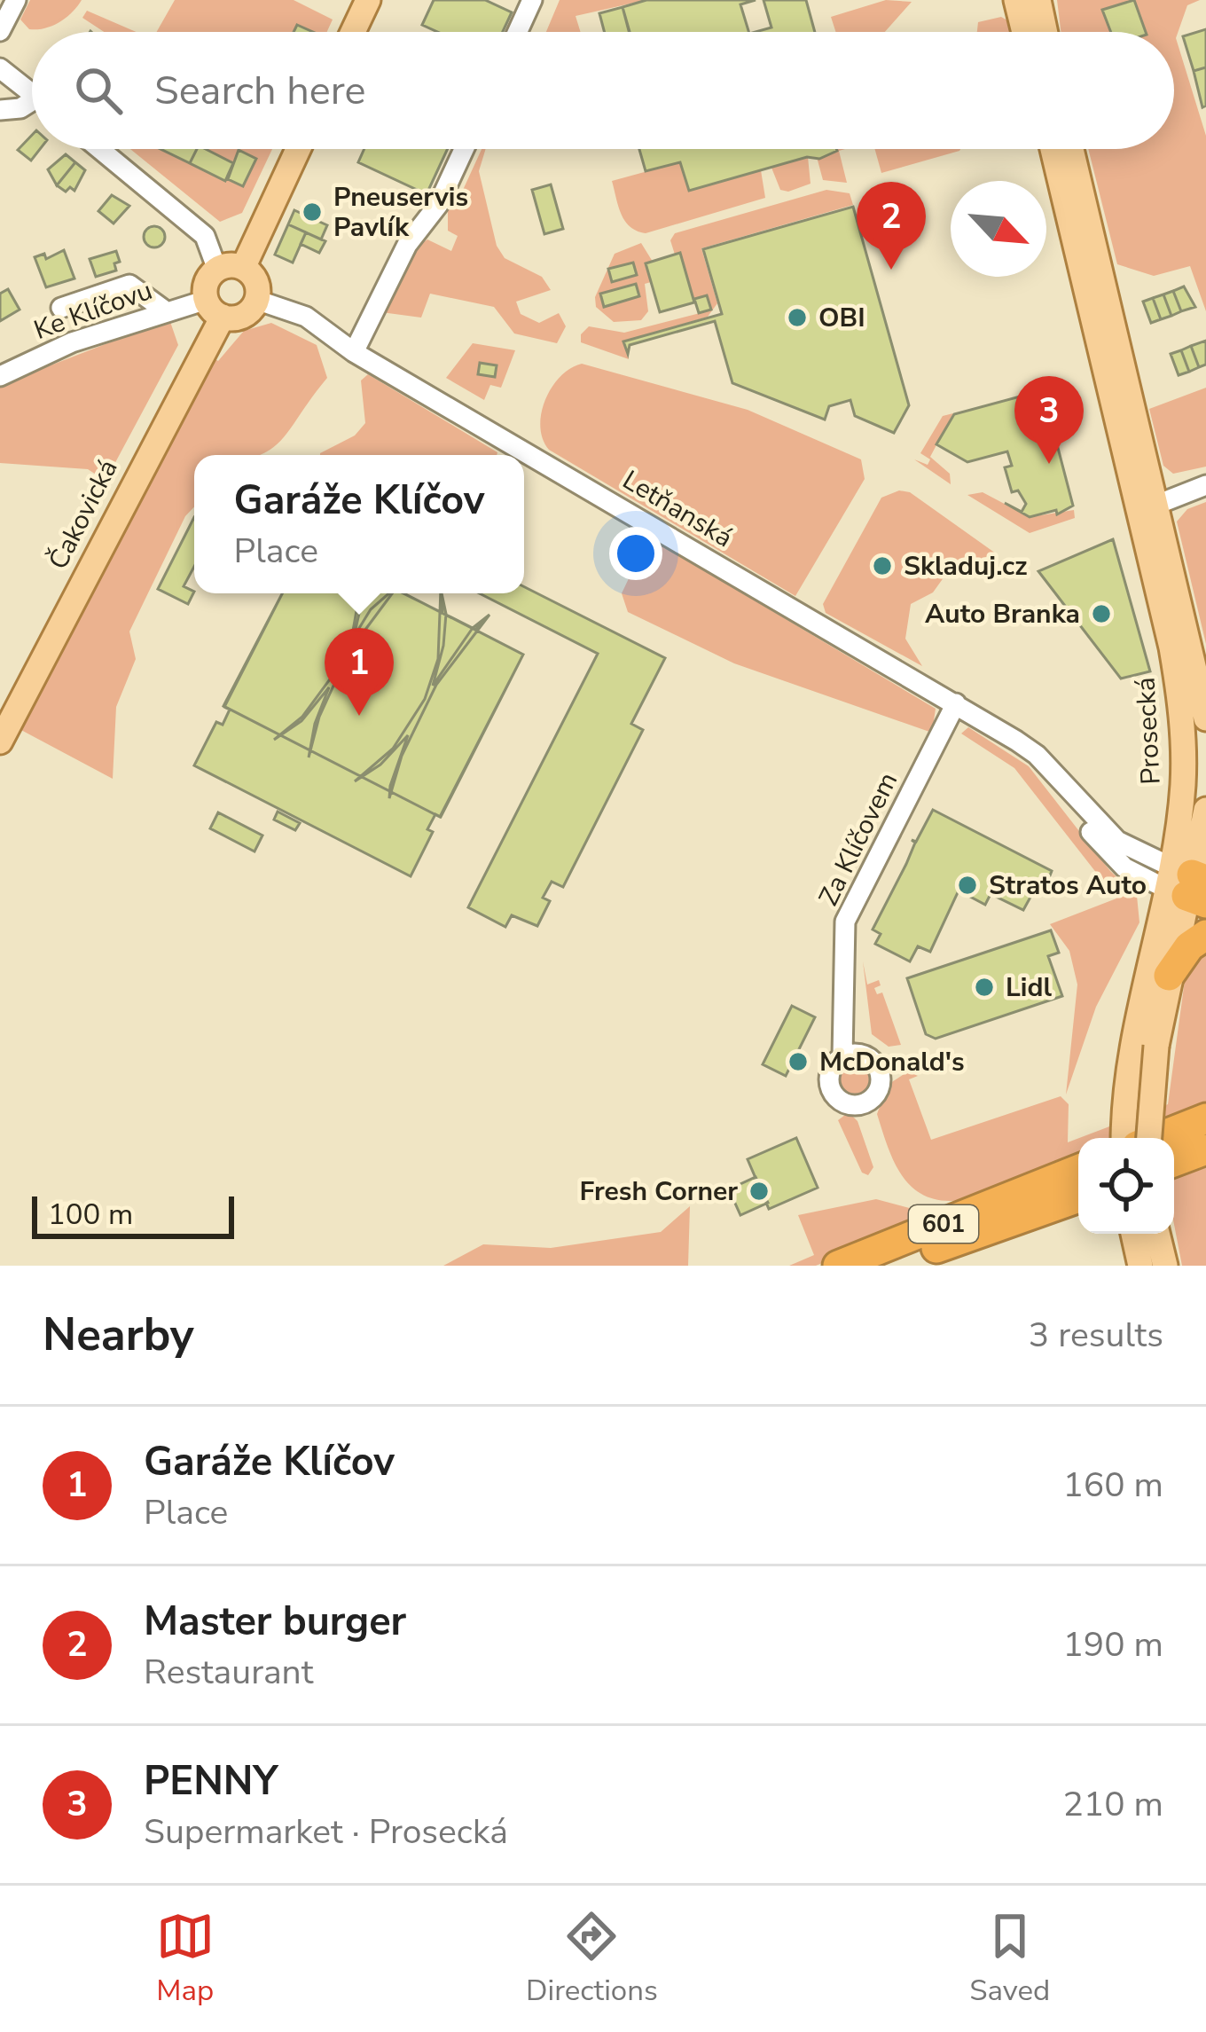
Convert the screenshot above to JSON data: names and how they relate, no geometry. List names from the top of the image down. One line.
{"streets":{"highway":["601"],"main road":["Čakovická","Prosecká"],"street":["Ke Klíčovu","Letňanská","Za Klíčovem"]},"crossings":[["Ke Klíčovu","Letňanská"],["Ke Klíčovu","Čakovická"],["Letňanská","Čakovická"],["Letňanská","Prosecká"],["Letňanská","Za Klíčovem"]],"places":["Pneuservis Pavlík","OBI","Skladuj.cz","Auto Branka","Stratos Auto","Lidl","McDonald's","Fresh Corner"],"scale_bar":"100 m","north":"bottom right","page":{"search":"Search here","pins":["2","3","1"],"popup":["Garáže Klíčov","Place"],"scale":"100 m","heading":["Nearby","3 results"],"list":[{"mark":"1","name":"Garáže Klíčov","note":"Place","value":"160 m"},{"mark":"2","name":"Master burger","note":"Restaurant","value":"190 m"},{"mark":"3","name":"PENNY","note":"Supermarket · Prosecká","value":"210 m"}],"nav":["Map","Directions","Saved"]}}
